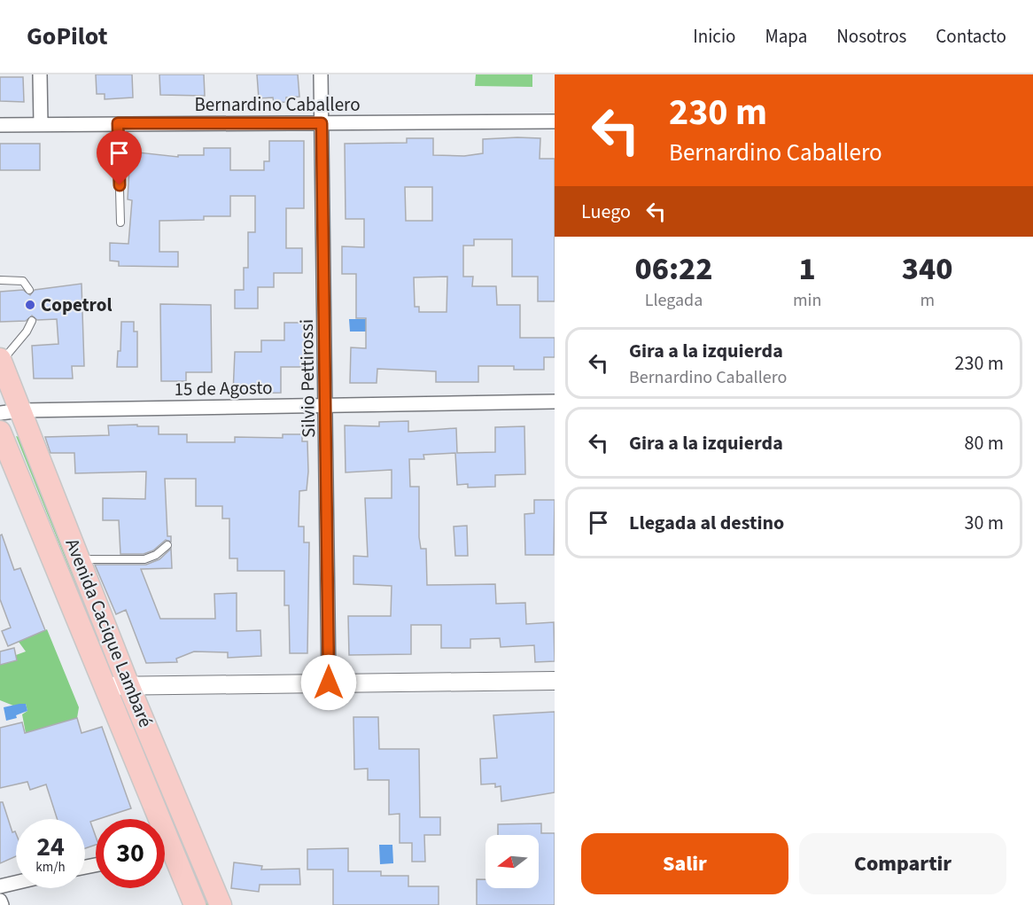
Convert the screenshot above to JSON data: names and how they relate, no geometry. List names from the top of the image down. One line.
{"streets":{"main road":["Avenida Cacique Lambaré"],"street":["Bernardino Caballero","Silvio Pettirossi","15 de Agosto"]},"crossings":[["Bernardino Caballero","Silvio Pettirossi"],["Silvio Pettirossi","15 de Agosto"],["15 de Agosto","Avenida Cacique Lambaré"]],"places":["Copetrol"],"north":"left","page":{"header":"GoPilot","nav":["Inicio","Mapa","Nosotros","Contacto"],"turn":["230 m","Bernardino Caballero"],"then":"Luego","eta":["06:22","Llegada","1","min","340","m"],"list":[{"name":"Gira a la izquierda","note":"Bernardino Caballero","value":"230 m"},{"name":"Gira a la izquierda","value":"80 m"},{"name":"Llegada al destino","value":"30 m"}],"speed":"24 km/h","limit":"30","buttons":["Salir","Compartir"]}}
